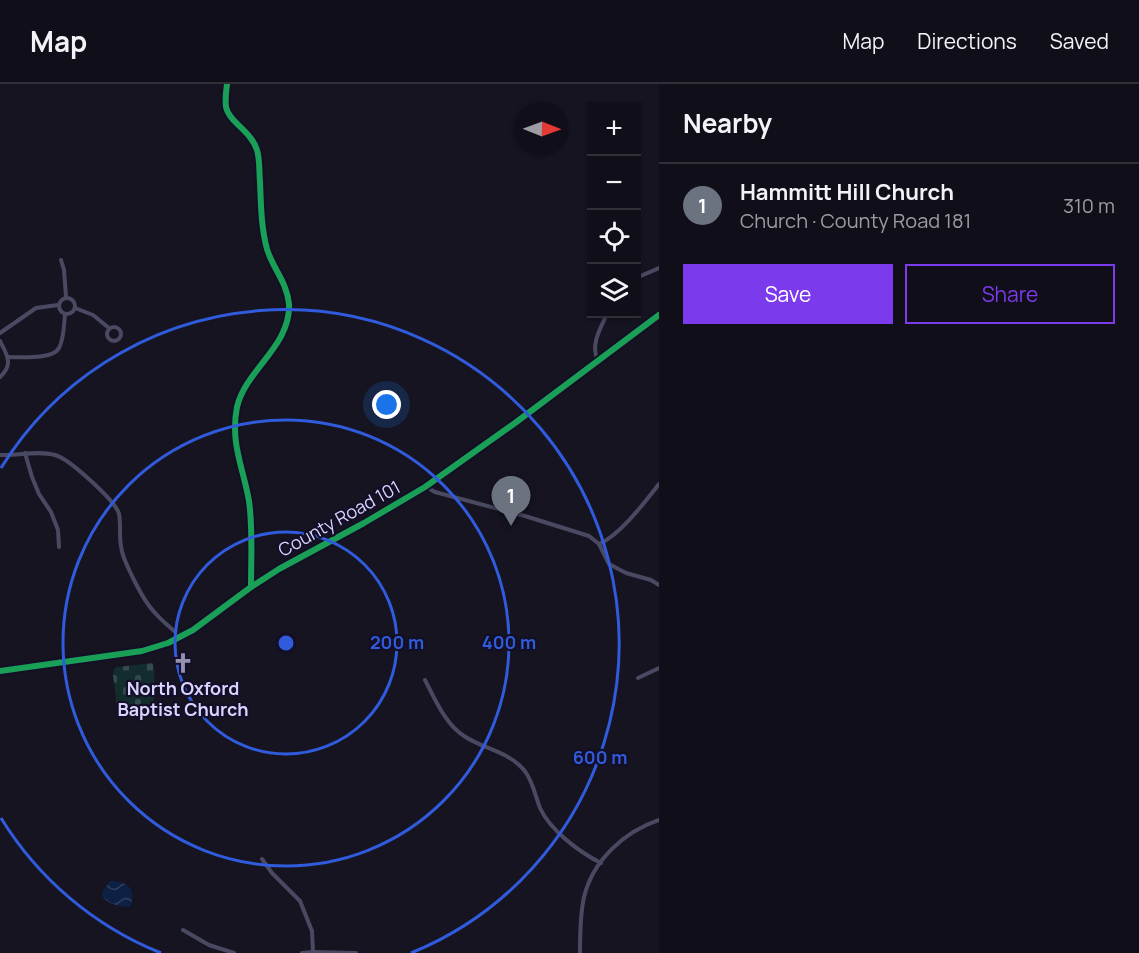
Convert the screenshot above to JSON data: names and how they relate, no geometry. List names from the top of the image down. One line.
{"streets":{"street":["County Road 101"]},"places":{"church":["North Oxford Baptist Church"]},"north":"right","page":{"header":"Map","nav":["Map","Directions","Saved"],"heading":"Nearby","map_buttons":["+","−"],"list":[{"mark":"1","name":"Hammitt Hill Church","note":"Church · County Road 181","value":"310 m"}],"buttons":["Save","Share"],"pins":"1"},"rings":["200 m","400 m","600 m"]}
